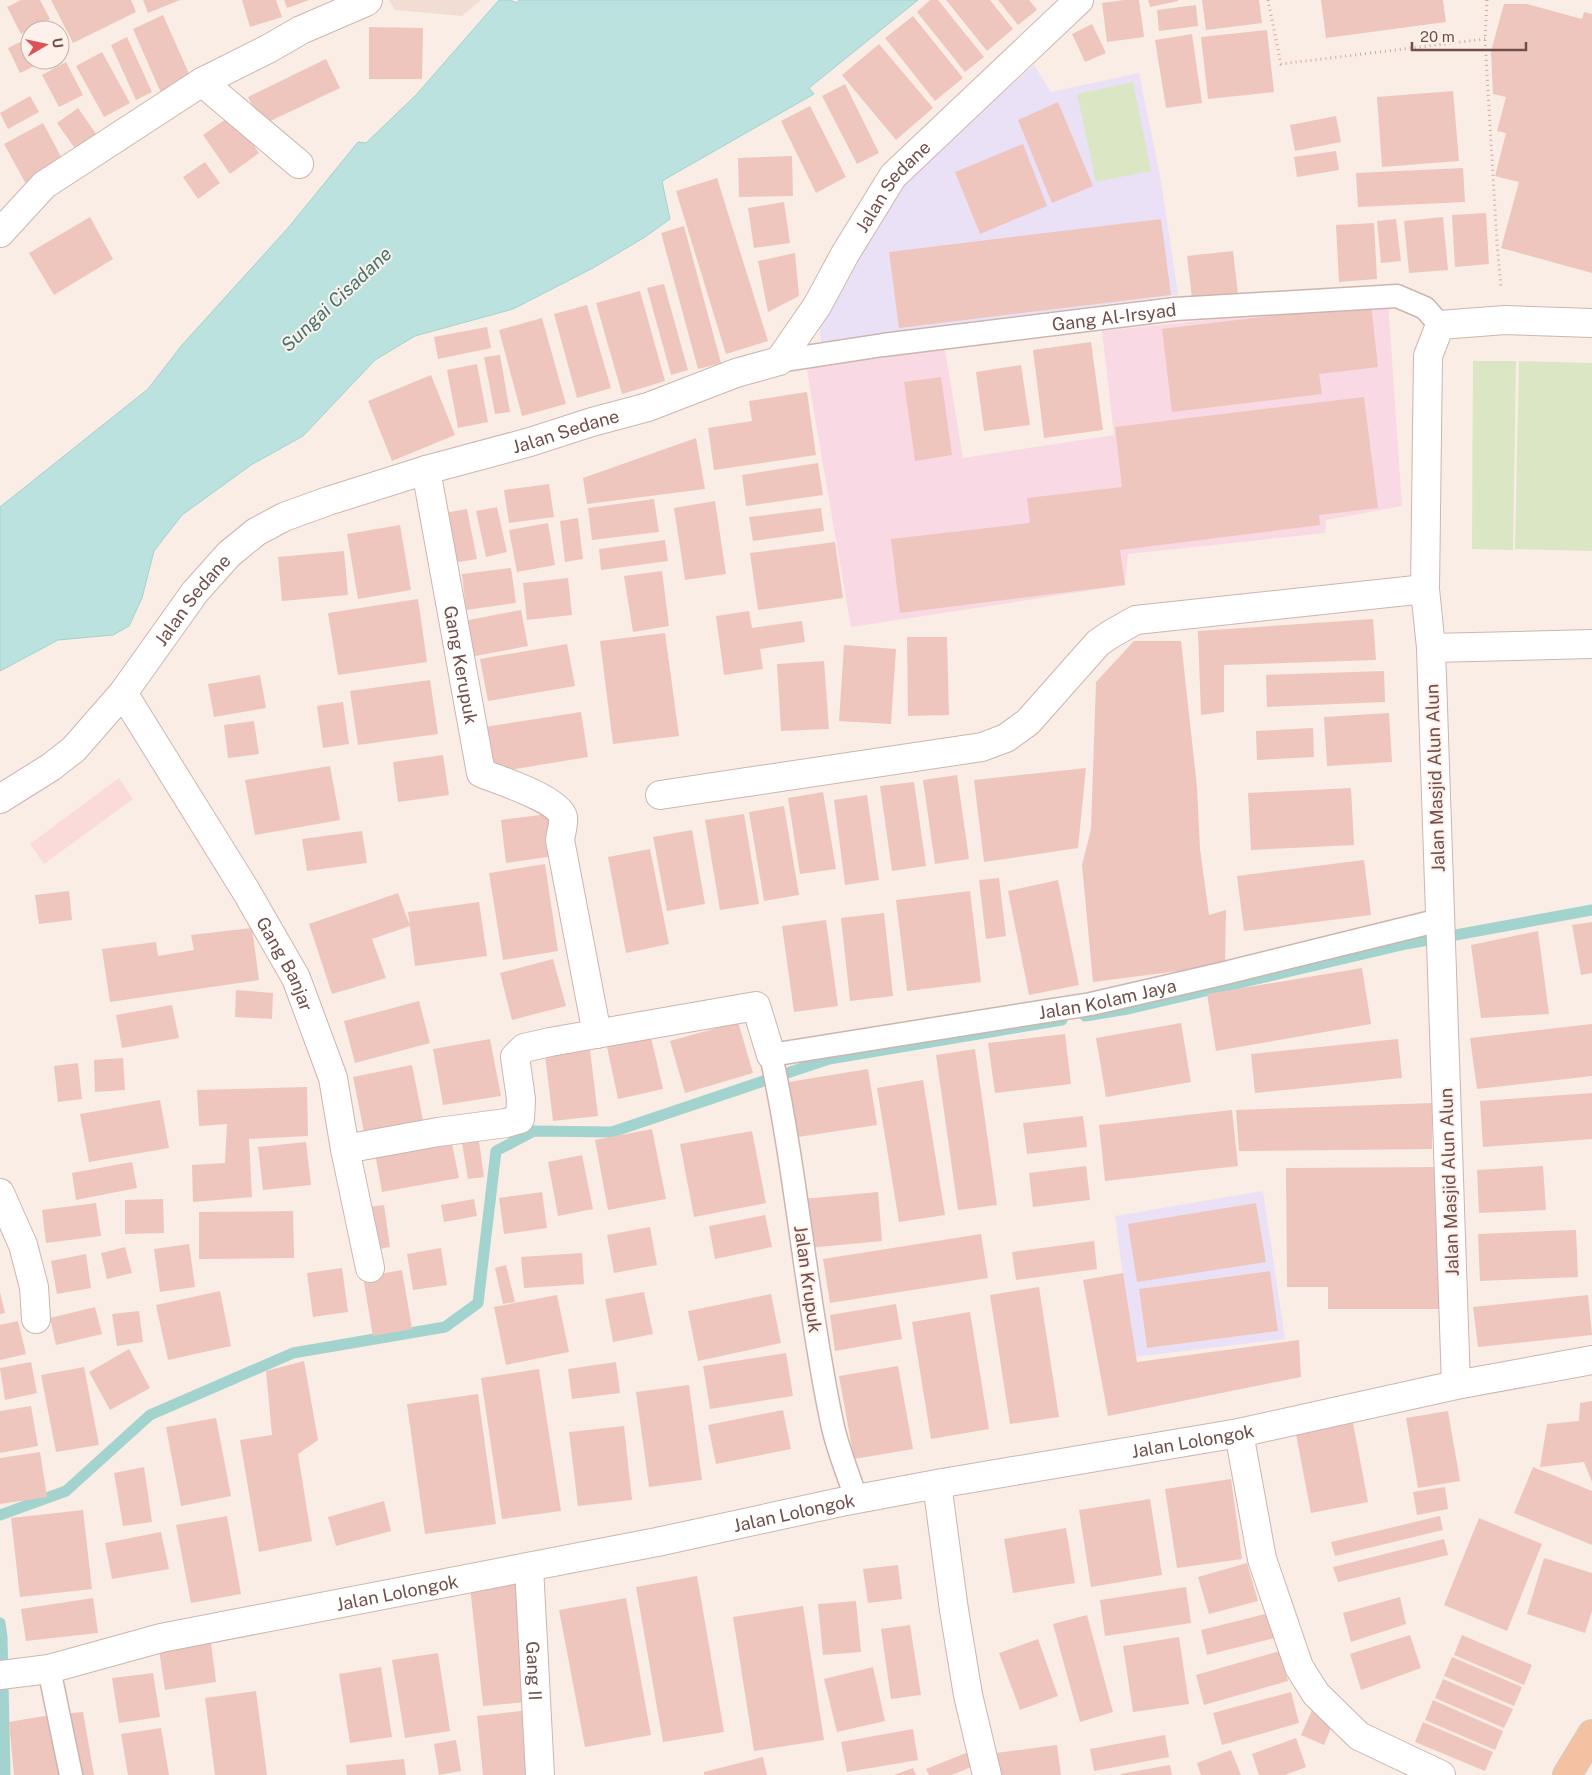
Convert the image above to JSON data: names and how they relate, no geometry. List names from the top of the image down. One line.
{"streets":{"street":["Jalan Sedane","Gang Kerupuk","Jalan Masjid Alun Alun","Gang Banjar","Jalan Lolongok","Gang II"],"lane":["Gang Al-Irsyad","Jalan Kolam Jaya","Jalan Krupuk"]},"crossings":[["Jalan Sedane","Gang Al-Irsyad"],["Jalan Sedane","Gang Kerupuk"],["Jalan Sedane","Gang Banjar"],["Gang Al-Irsyad","Jalan Masjid Alun Alun"],["Jalan Masjid Alun Alun","Jalan Kolam Jaya"],["Jalan Masjid Alun Alun","Jalan Lolongok"],["Jalan Kolam Jaya","Jalan Krupuk"],["Jalan Krupuk","Jalan Lolongok"],["Jalan Lolongok","Gang II"]],"water":["Sungai Cisadane"],"scale_bar":"20 m","north":"right"}
